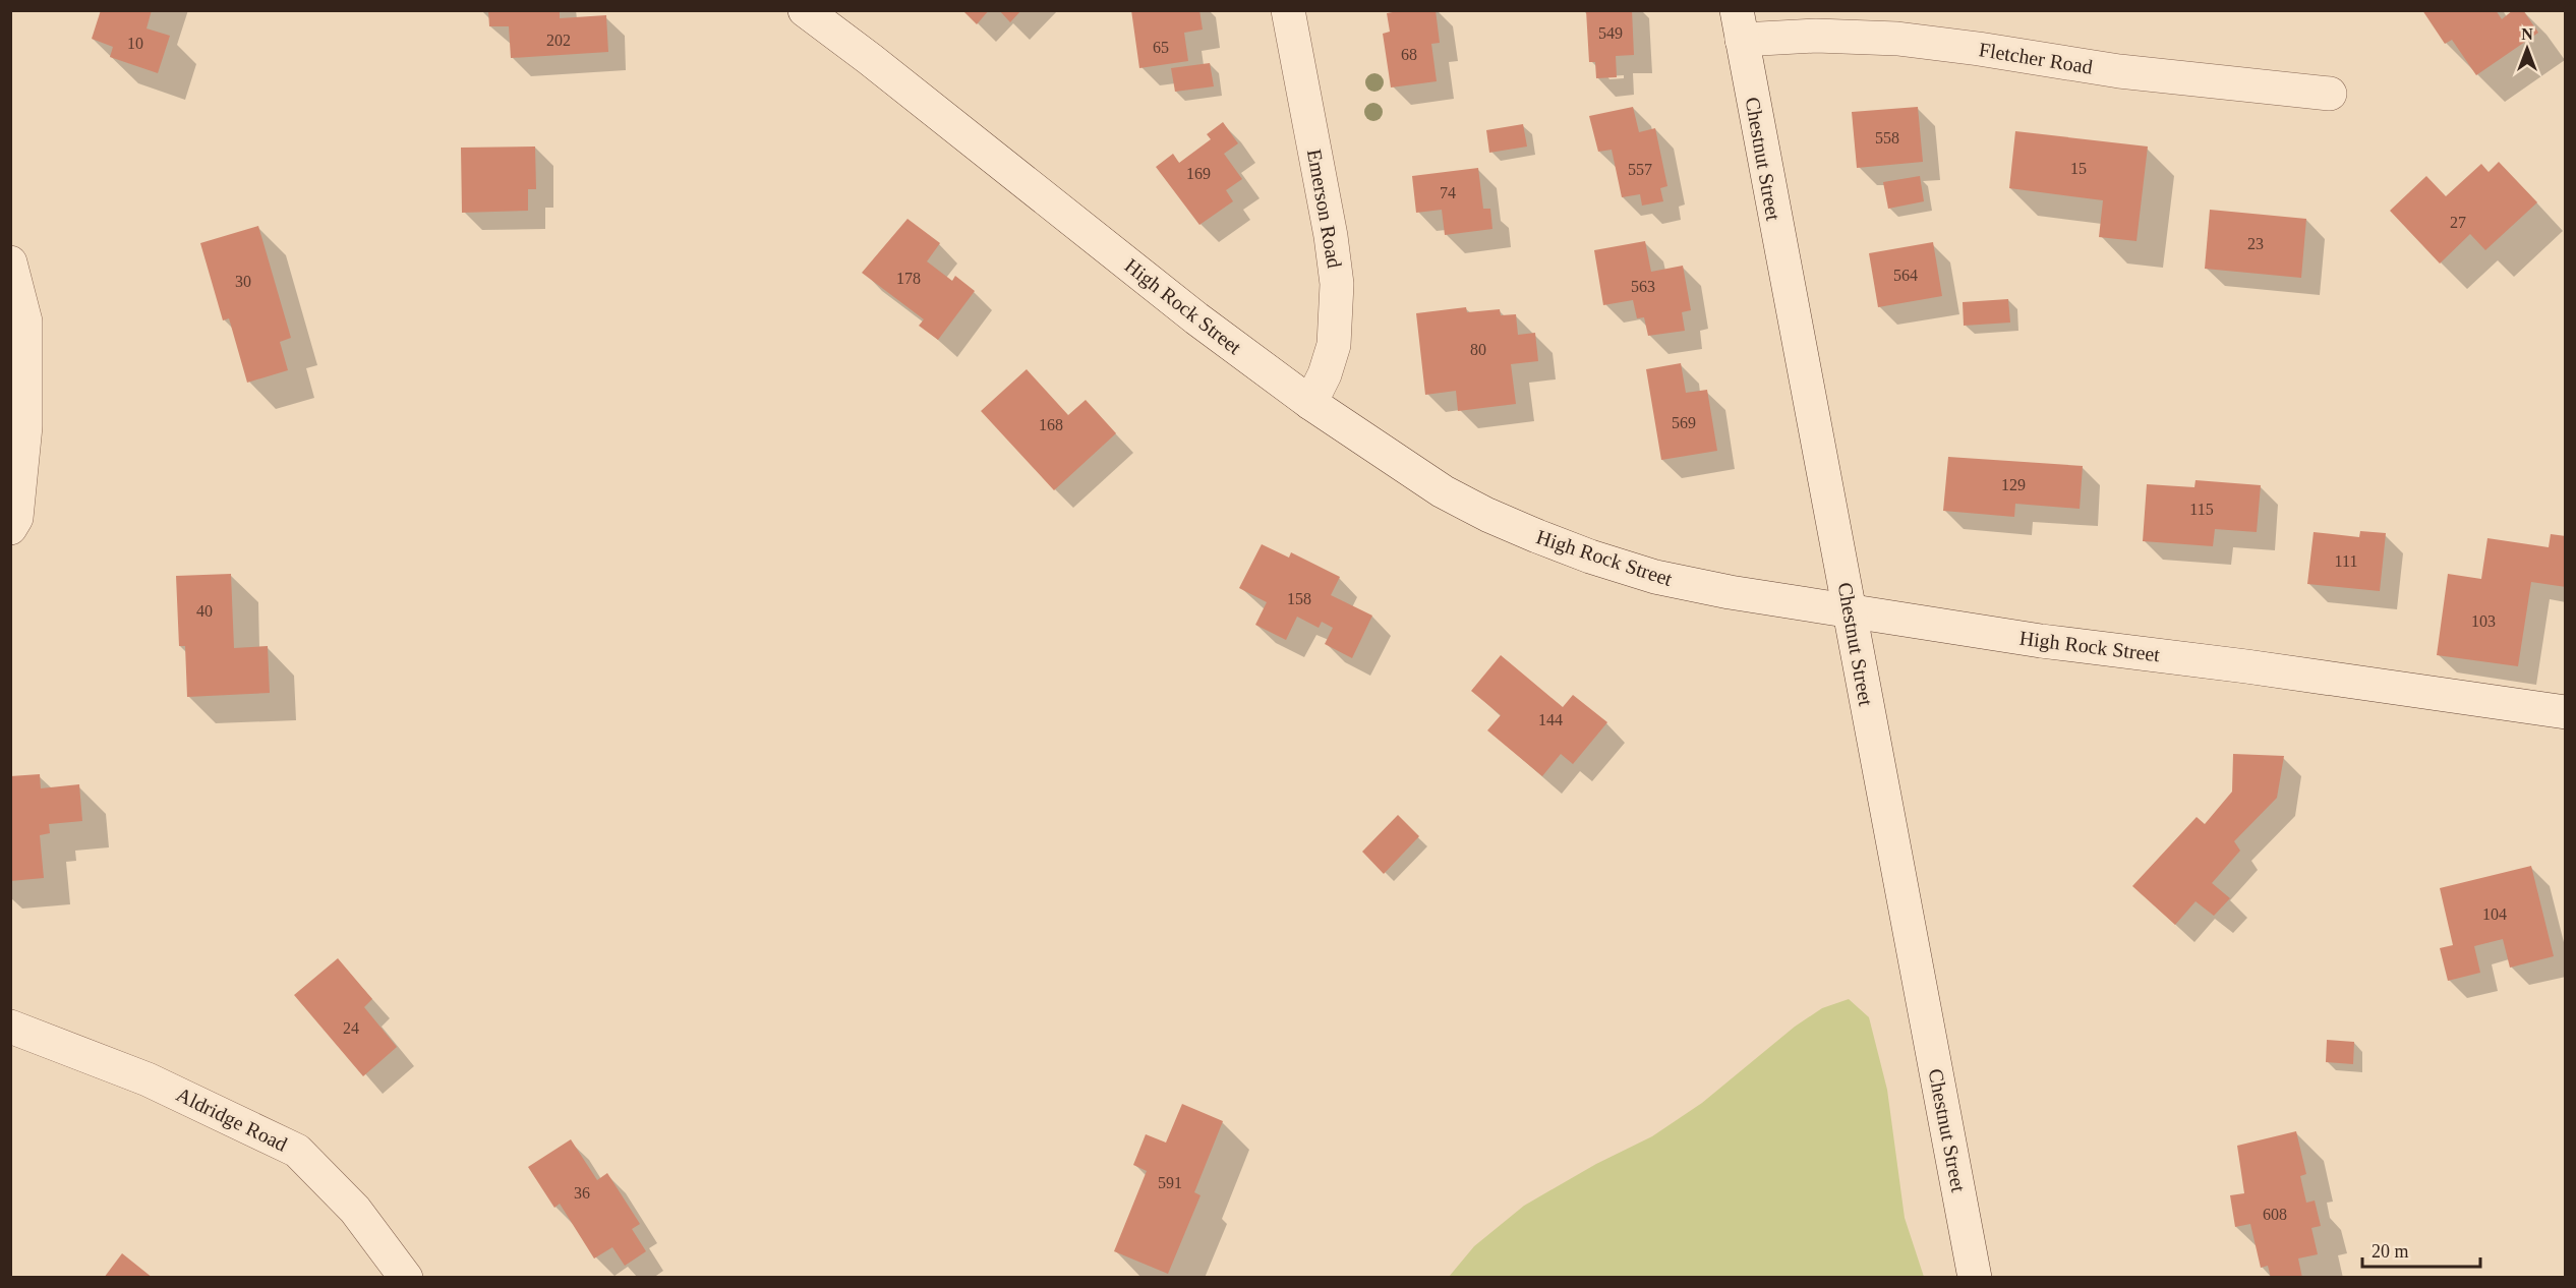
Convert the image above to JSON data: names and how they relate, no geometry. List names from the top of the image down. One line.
{"streets":{"street":["Fletcher Road","Chestnut Street","Emerson Road","High Rock Street","Aldridge Road"]},"crossings":[["Fletcher Road","Chestnut Street"],["Chestnut Street","High Rock Street"],["Emerson Road","High Rock Street"]],"house_numbers":["549","202","10","65","68","558","15","557","169","74","27","23","564","178","30","563","80","569","168","129","115","111","158","40","103","144","104","24","591","36","608"],"scale_bar":"20 m","north":"top"}
